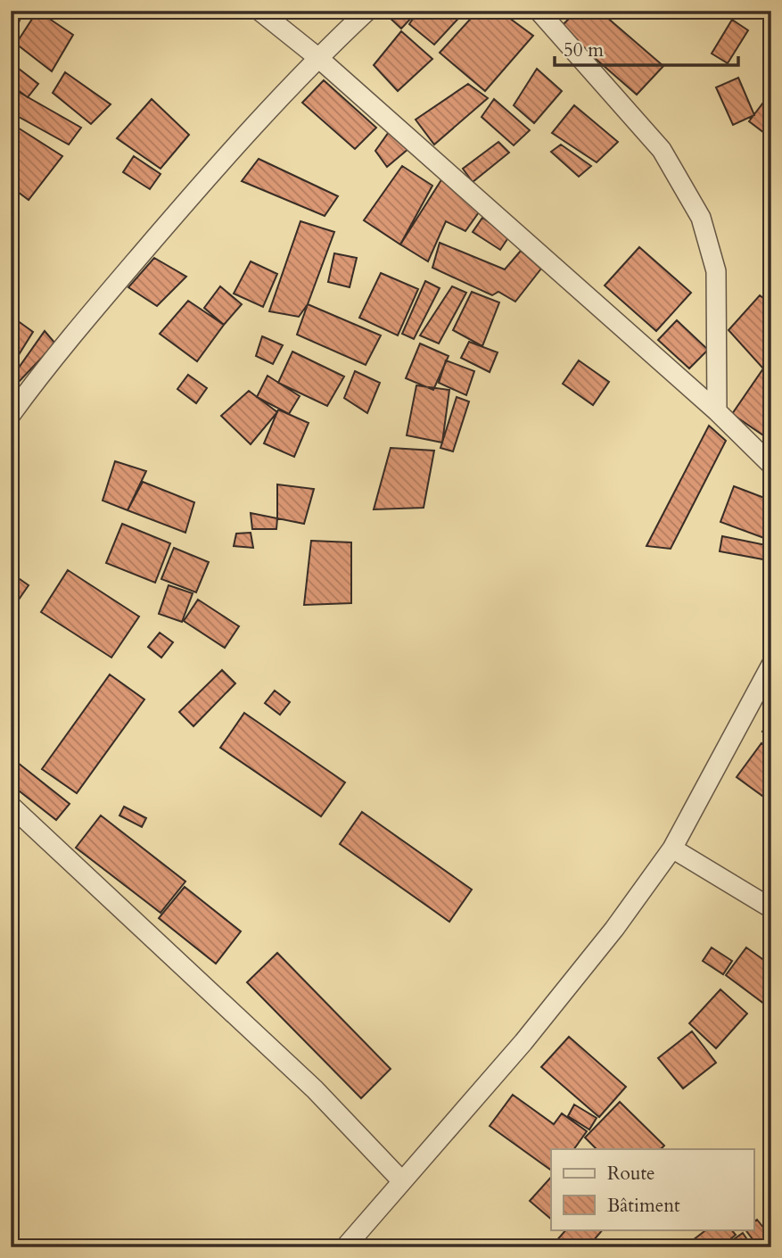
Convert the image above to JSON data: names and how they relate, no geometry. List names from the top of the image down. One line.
{"legend":["Route","Bâtiment"],"scale_bar":"50 m"}
